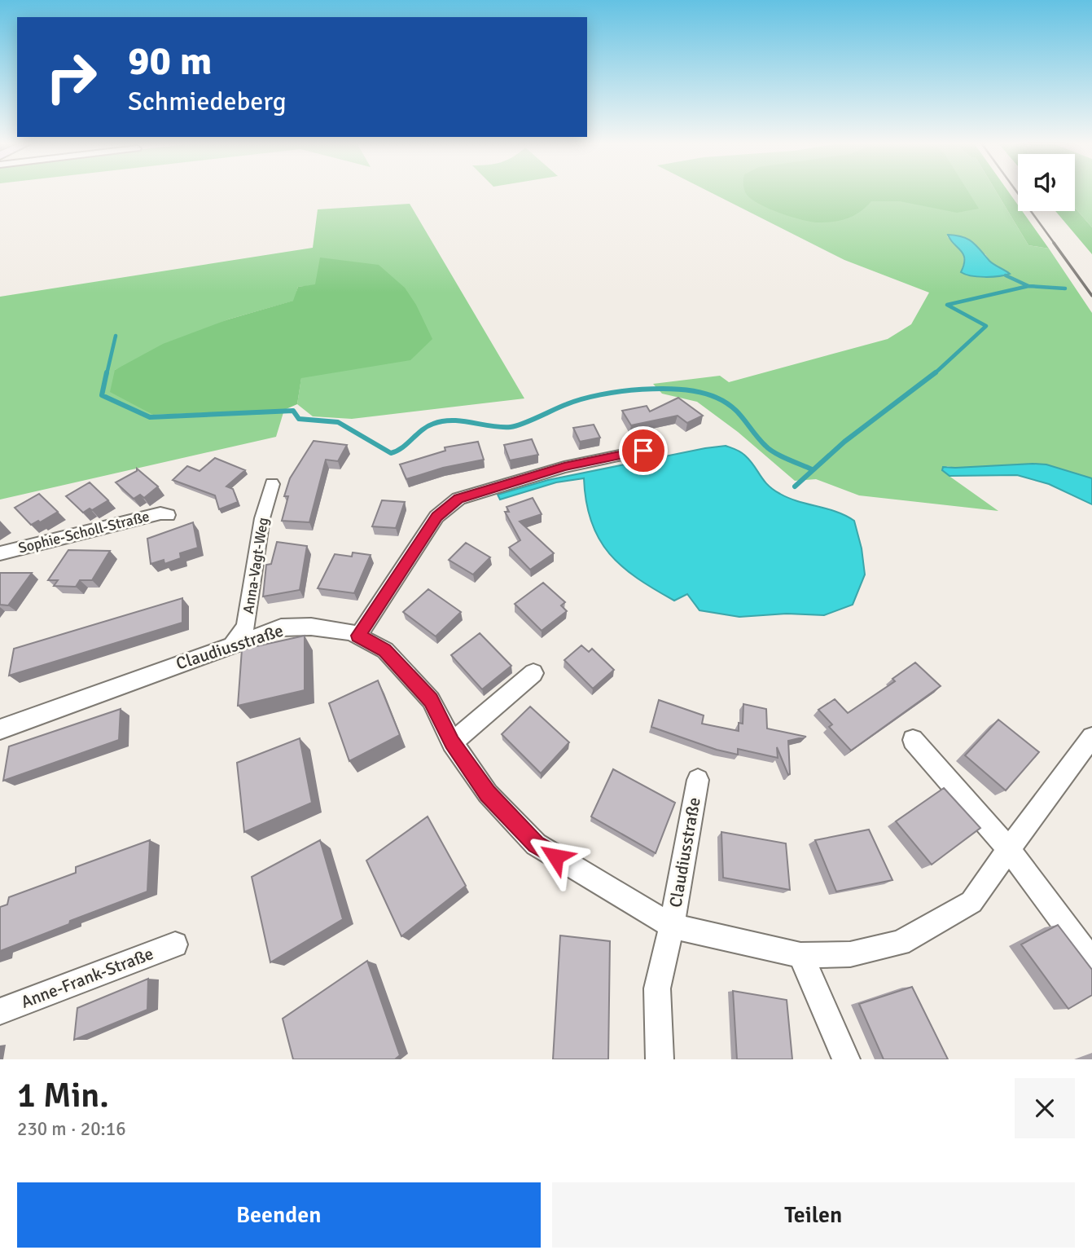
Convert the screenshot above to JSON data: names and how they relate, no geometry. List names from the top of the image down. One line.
{"streets":{"street":["Sophie-Scholl-Straße","Anna-Vagt-Weg","Claudiusstraße","Anne-Frank-Straße"]},"crossings":[["Anna-Vagt-Weg","Claudiusstraße"]],"page":{"turn":["90 m","Schmiedeberg"],"heading":["1 Min.","230 m · 20:16"],"buttons":["Beenden","Teilen"]}}
